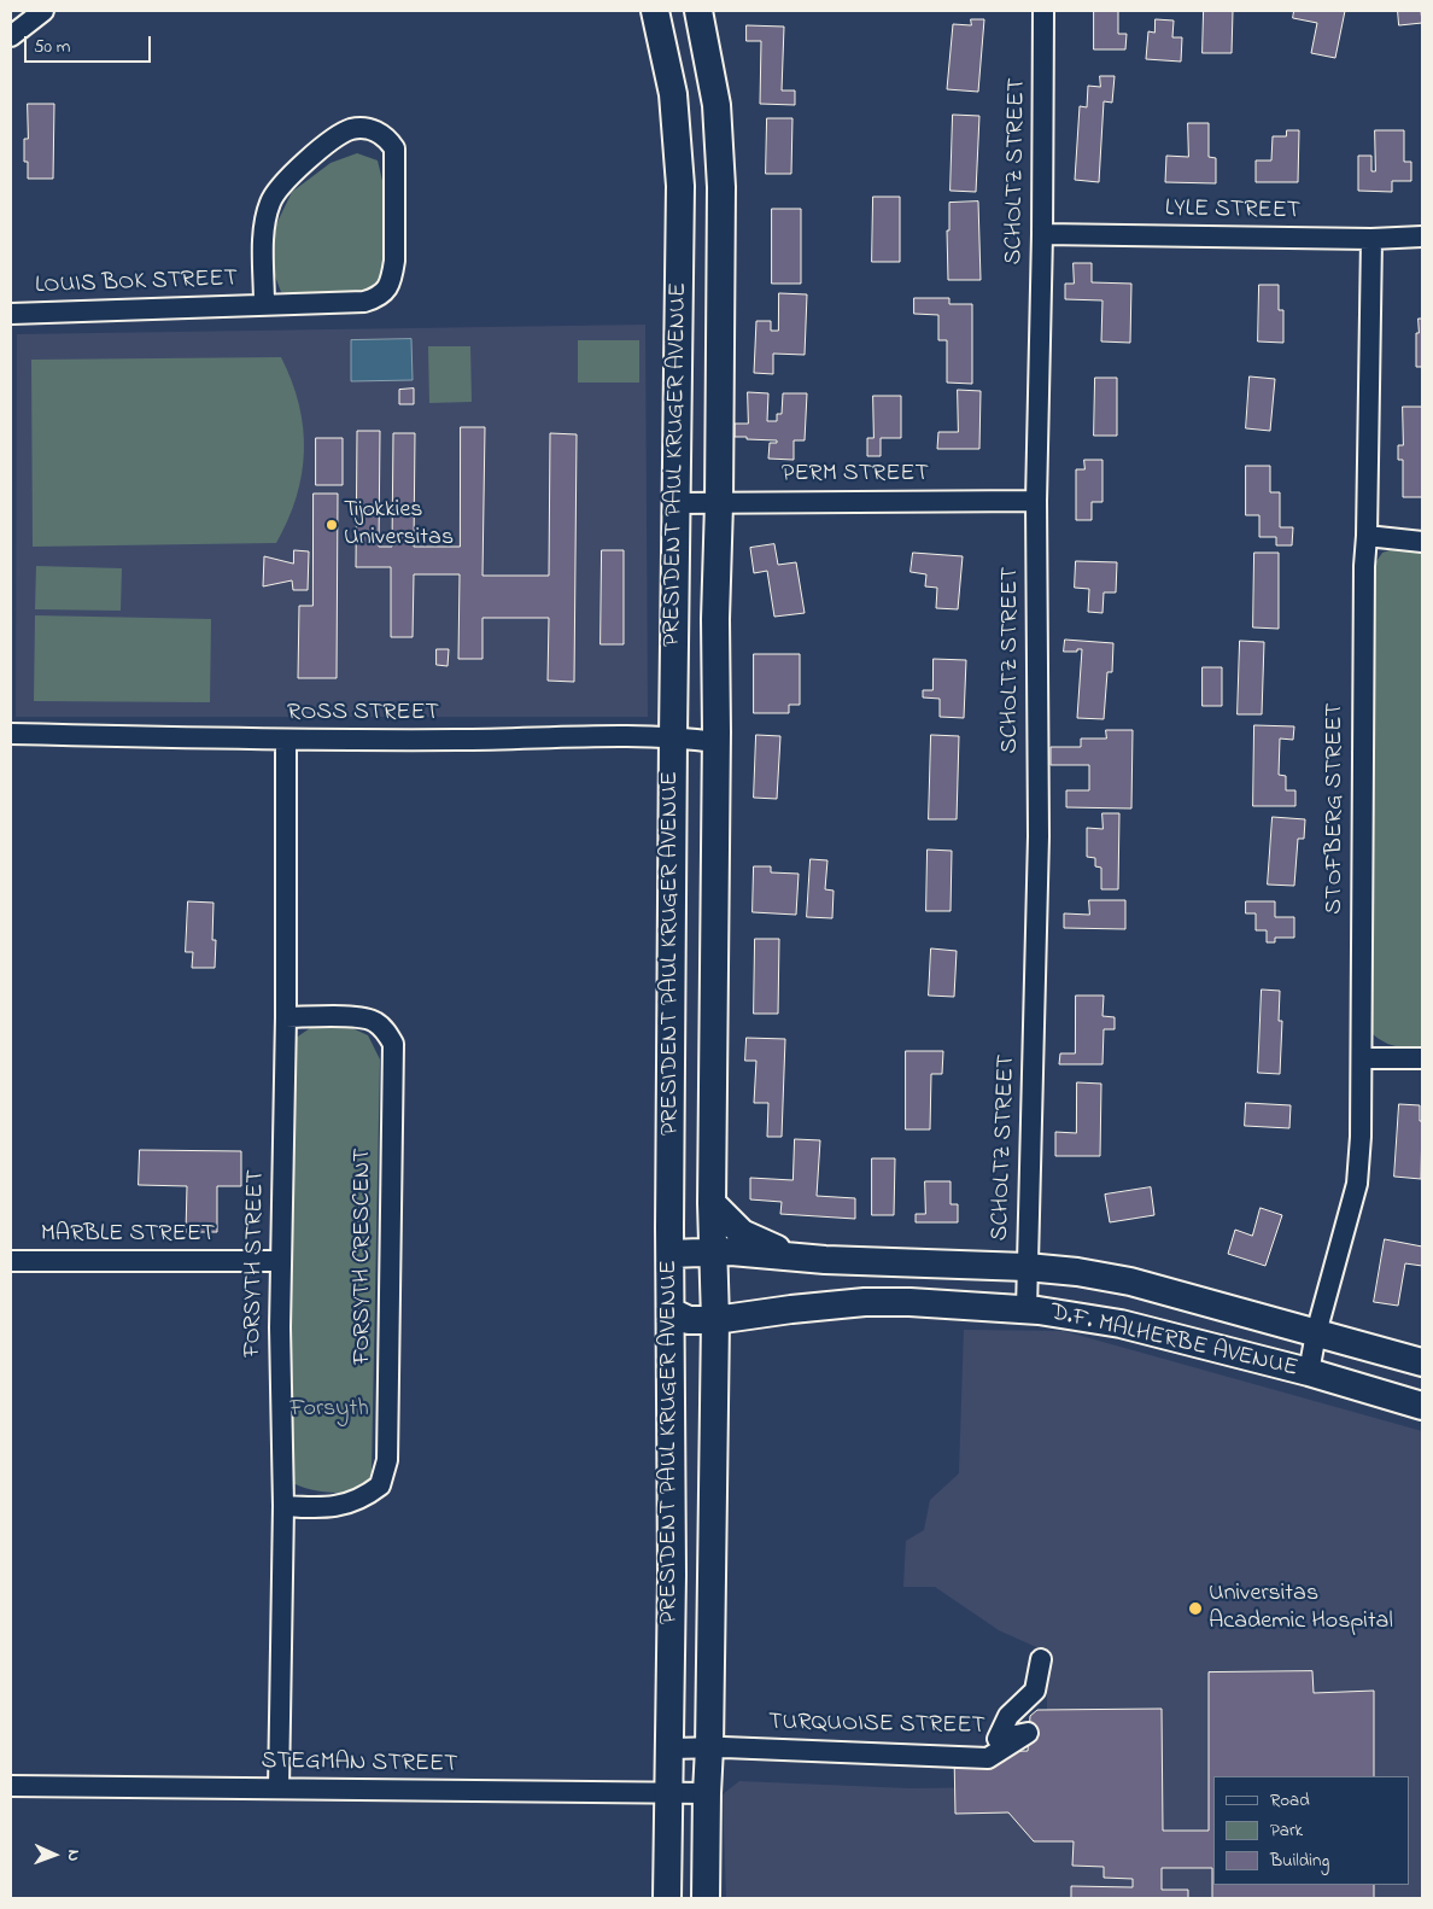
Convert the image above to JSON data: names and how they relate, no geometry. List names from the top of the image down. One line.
{"streets":{"street":["SCHOLTZ STREET","LYLE STREET","LOUIS BOK STREET","PRESIDENT PAUL KRUGER AVENUE","PERM STREET","ROSS STREET","STOFBERG STREET","MARBLE STREET","FORSYTH CRESCENT","FORSYTH STREET","D.F. MALHERBE AVENUE","TURQUOISE STREET","STEGMAN STREET"]},"crossings":[["SCHOLTZ STREET","LYLE STREET"],["SCHOLTZ STREET","PERM STREET"],["SCHOLTZ STREET","D.F. MALHERBE AVENUE"],["LYLE STREET","STOFBERG STREET"],["PRESIDENT PAUL KRUGER AVENUE","PERM STREET"],["PRESIDENT PAUL KRUGER AVENUE","ROSS STREET"],["PRESIDENT PAUL KRUGER AVENUE","D.F. MALHERBE AVENUE"],["PRESIDENT PAUL KRUGER AVENUE","TURQUOISE STREET"],["PRESIDENT PAUL KRUGER AVENUE","STEGMAN STREET"],["ROSS STREET","FORSYTH STREET"],["STOFBERG STREET","D.F. MALHERBE AVENUE"],["MARBLE STREET","FORSYTH STREET"],["FORSYTH CRESCENT","FORSYTH STREET"],["FORSYTH STREET","STEGMAN STREET"]],"parks":["Forsyth"],"places":["Tjokkies Universitas","Universitas Academic Hospital"],"legend":["Road","Park","Building"],"scale_bar":"50 m","north":"right"}
